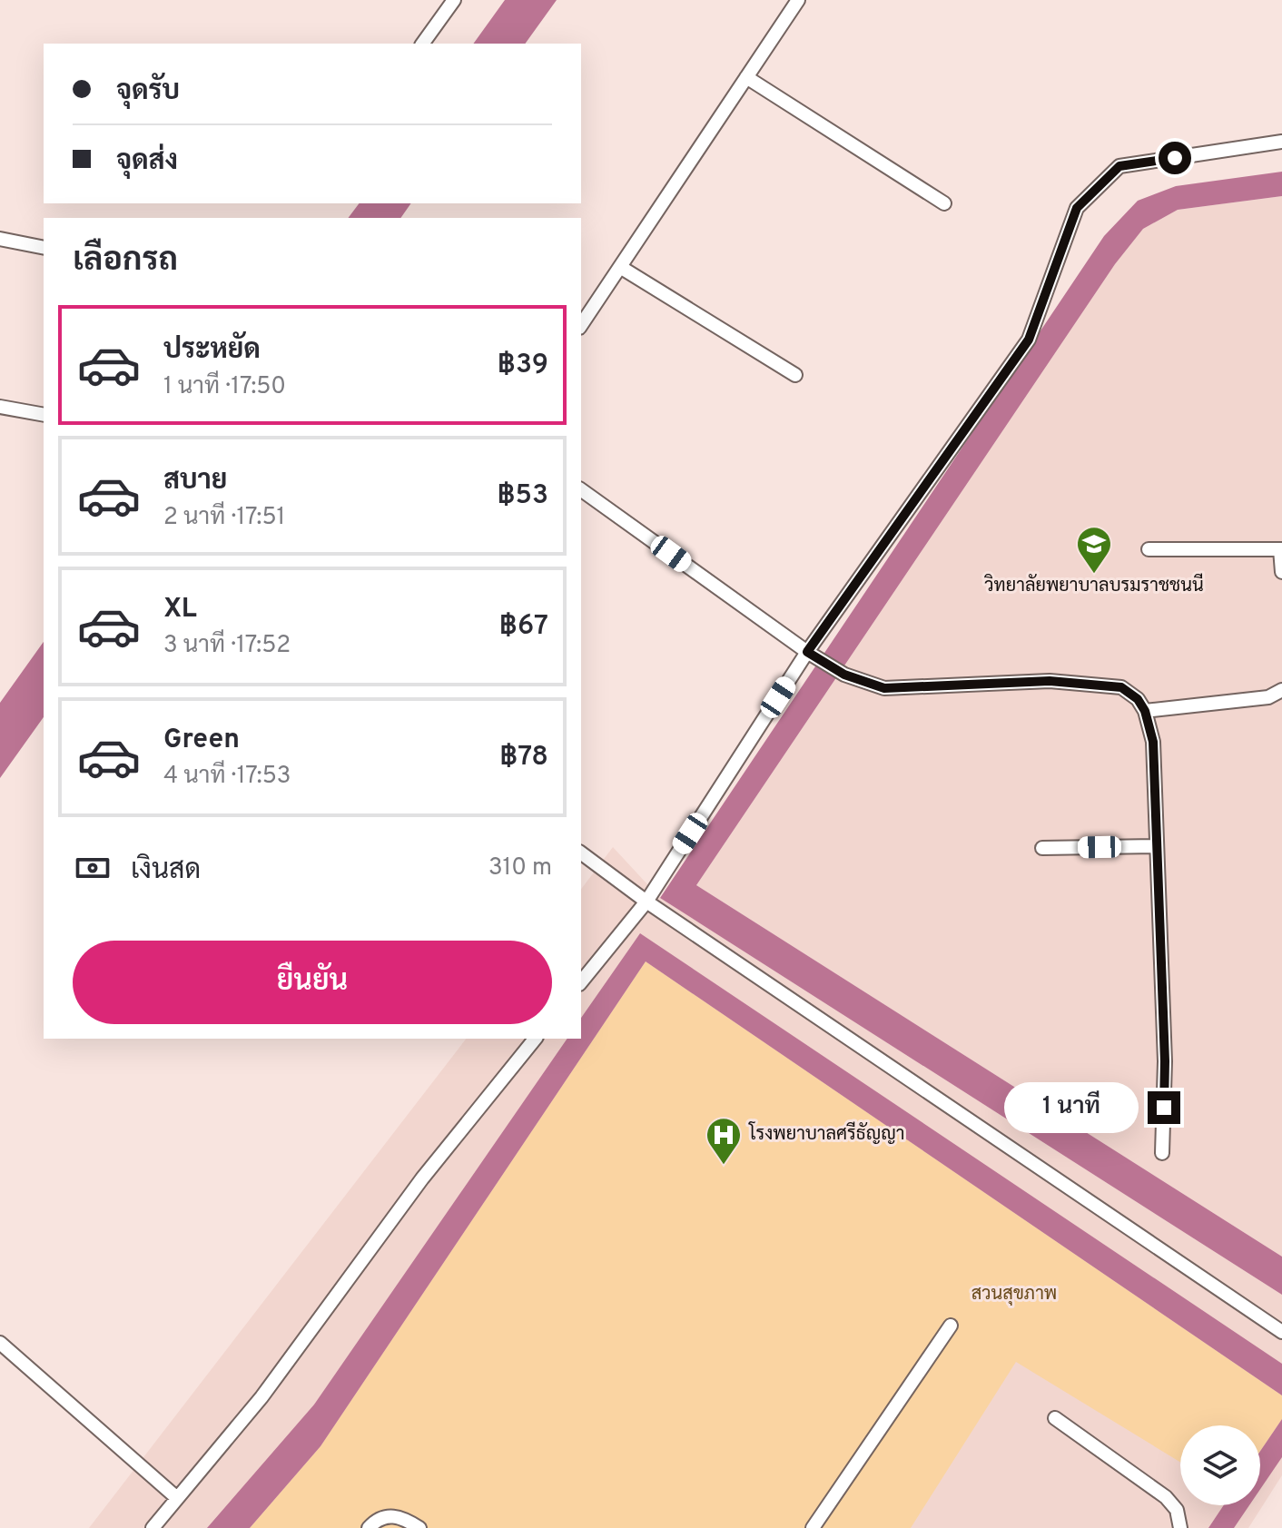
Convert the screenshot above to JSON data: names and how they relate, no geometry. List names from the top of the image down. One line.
{"parks":["สวนสุขภาพ"],"places":{"school or university":["วิทยาลัยพยาบาลบรมราชชนนี"],"hospital":["โรงพยาบาลศรีธัญญา"]},"page":{"banner":["จุดรับ","จุดส่ง"],"heading":"เลือกรถ","list":[{"name":"ประหยัด","note":"1 นาที · 17:50","value":"฿39"},{"name":"สบาย","note":"2 นาที · 17:51","value":"฿53"},{"name":"XL","note":"3 นาที · 17:52","value":"฿67"},{"name":"Green","note":"4 นาที · 17:53","value":"฿78"}],"pay":["เงินสด","310 m"],"buttons":"ยืนยัน","bubble":"1 นาที"}}
